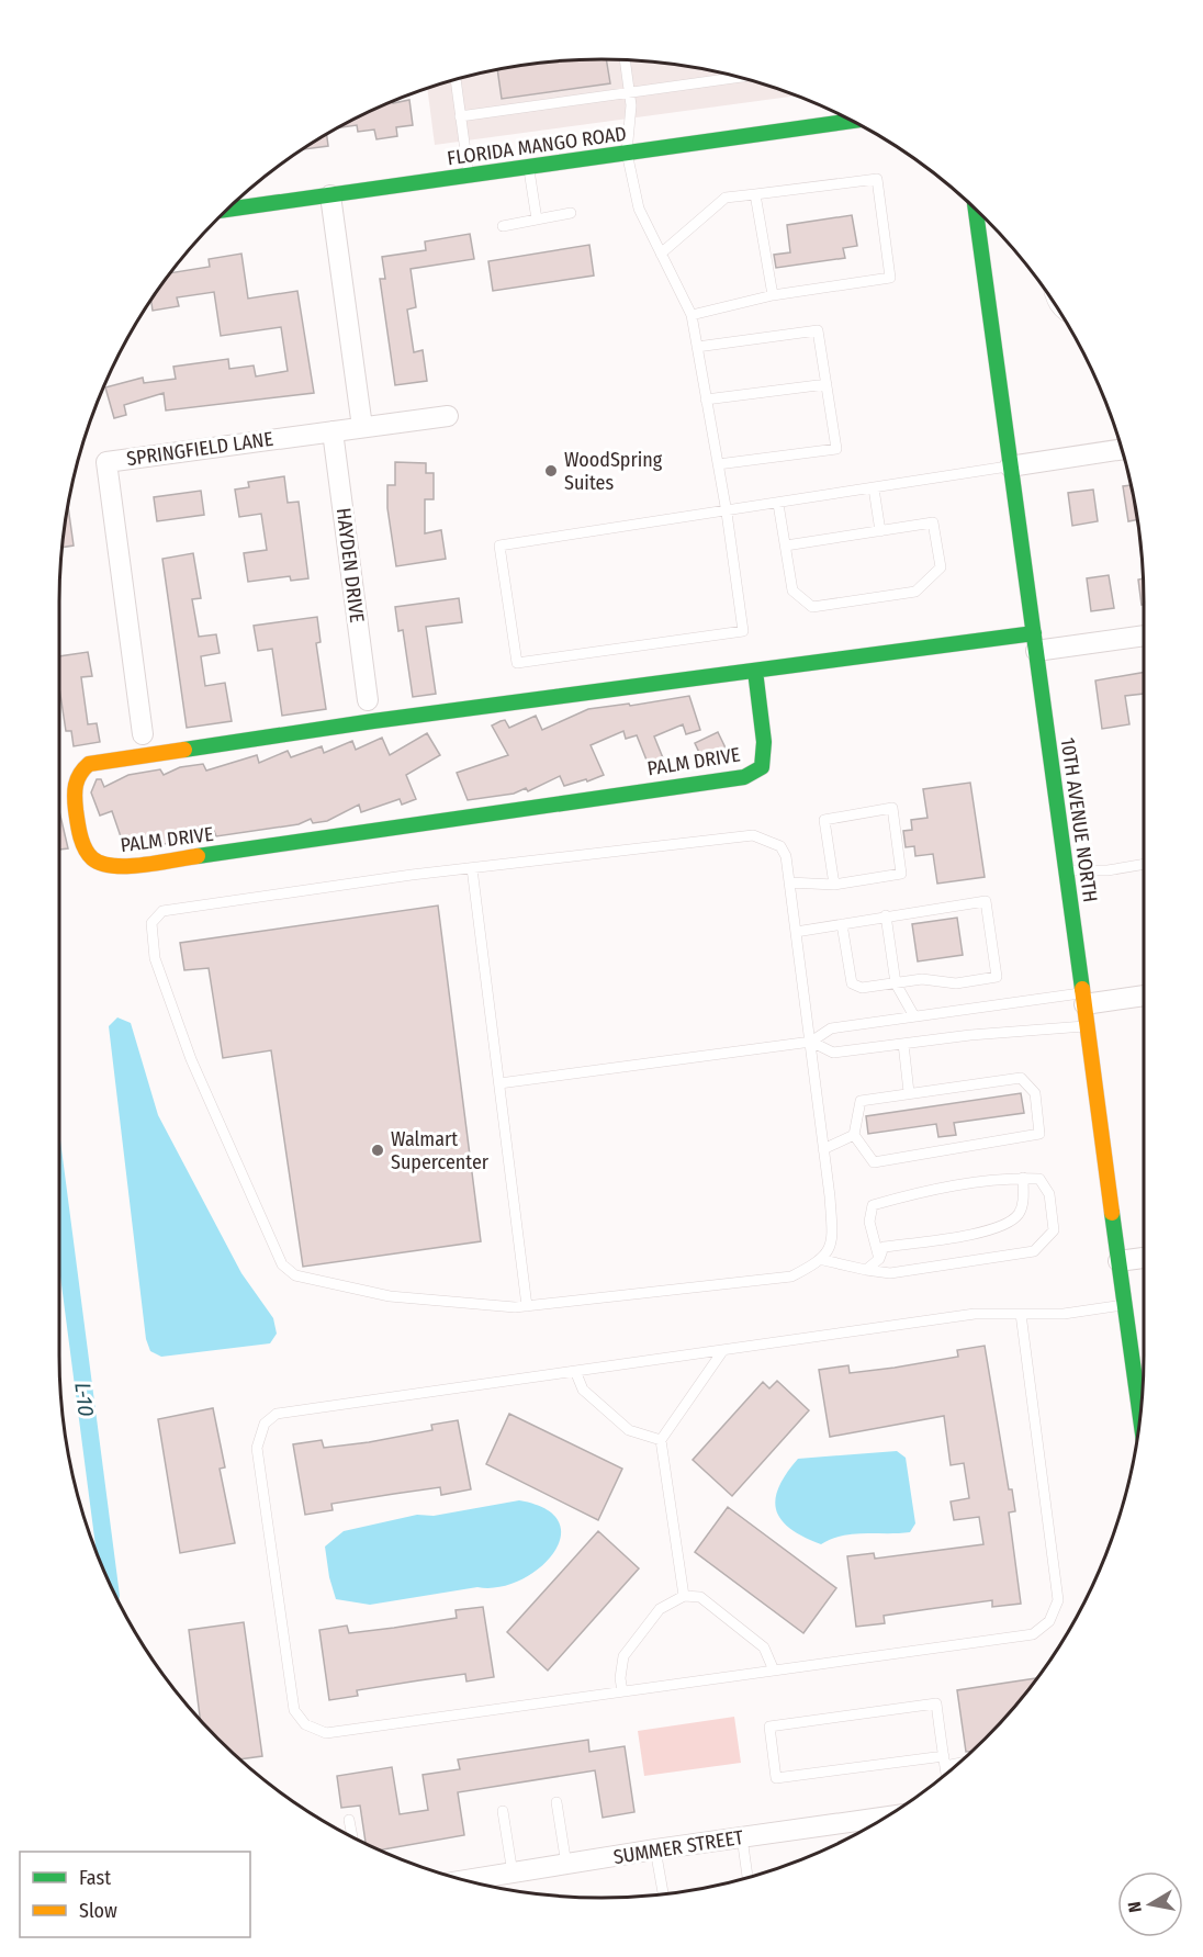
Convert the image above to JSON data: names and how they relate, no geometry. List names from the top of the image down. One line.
{"streets":{"street":["FLORIDA MANGO ROAD","SPRINGFIELD LANE","HAYDEN DRIVE","PALM DRIVE","10TH AVENUE NORTH","SUMMER STREET"]},"crossings":[["SPRINGFIELD LANE","HAYDEN DRIVE"],["PALM DRIVE","10TH AVENUE NORTH"]],"water":["L-10"],"places":["WoodSpring Suites","Walmart Supercenter"],"legend":["Fast","Slow"],"north":"left"}
